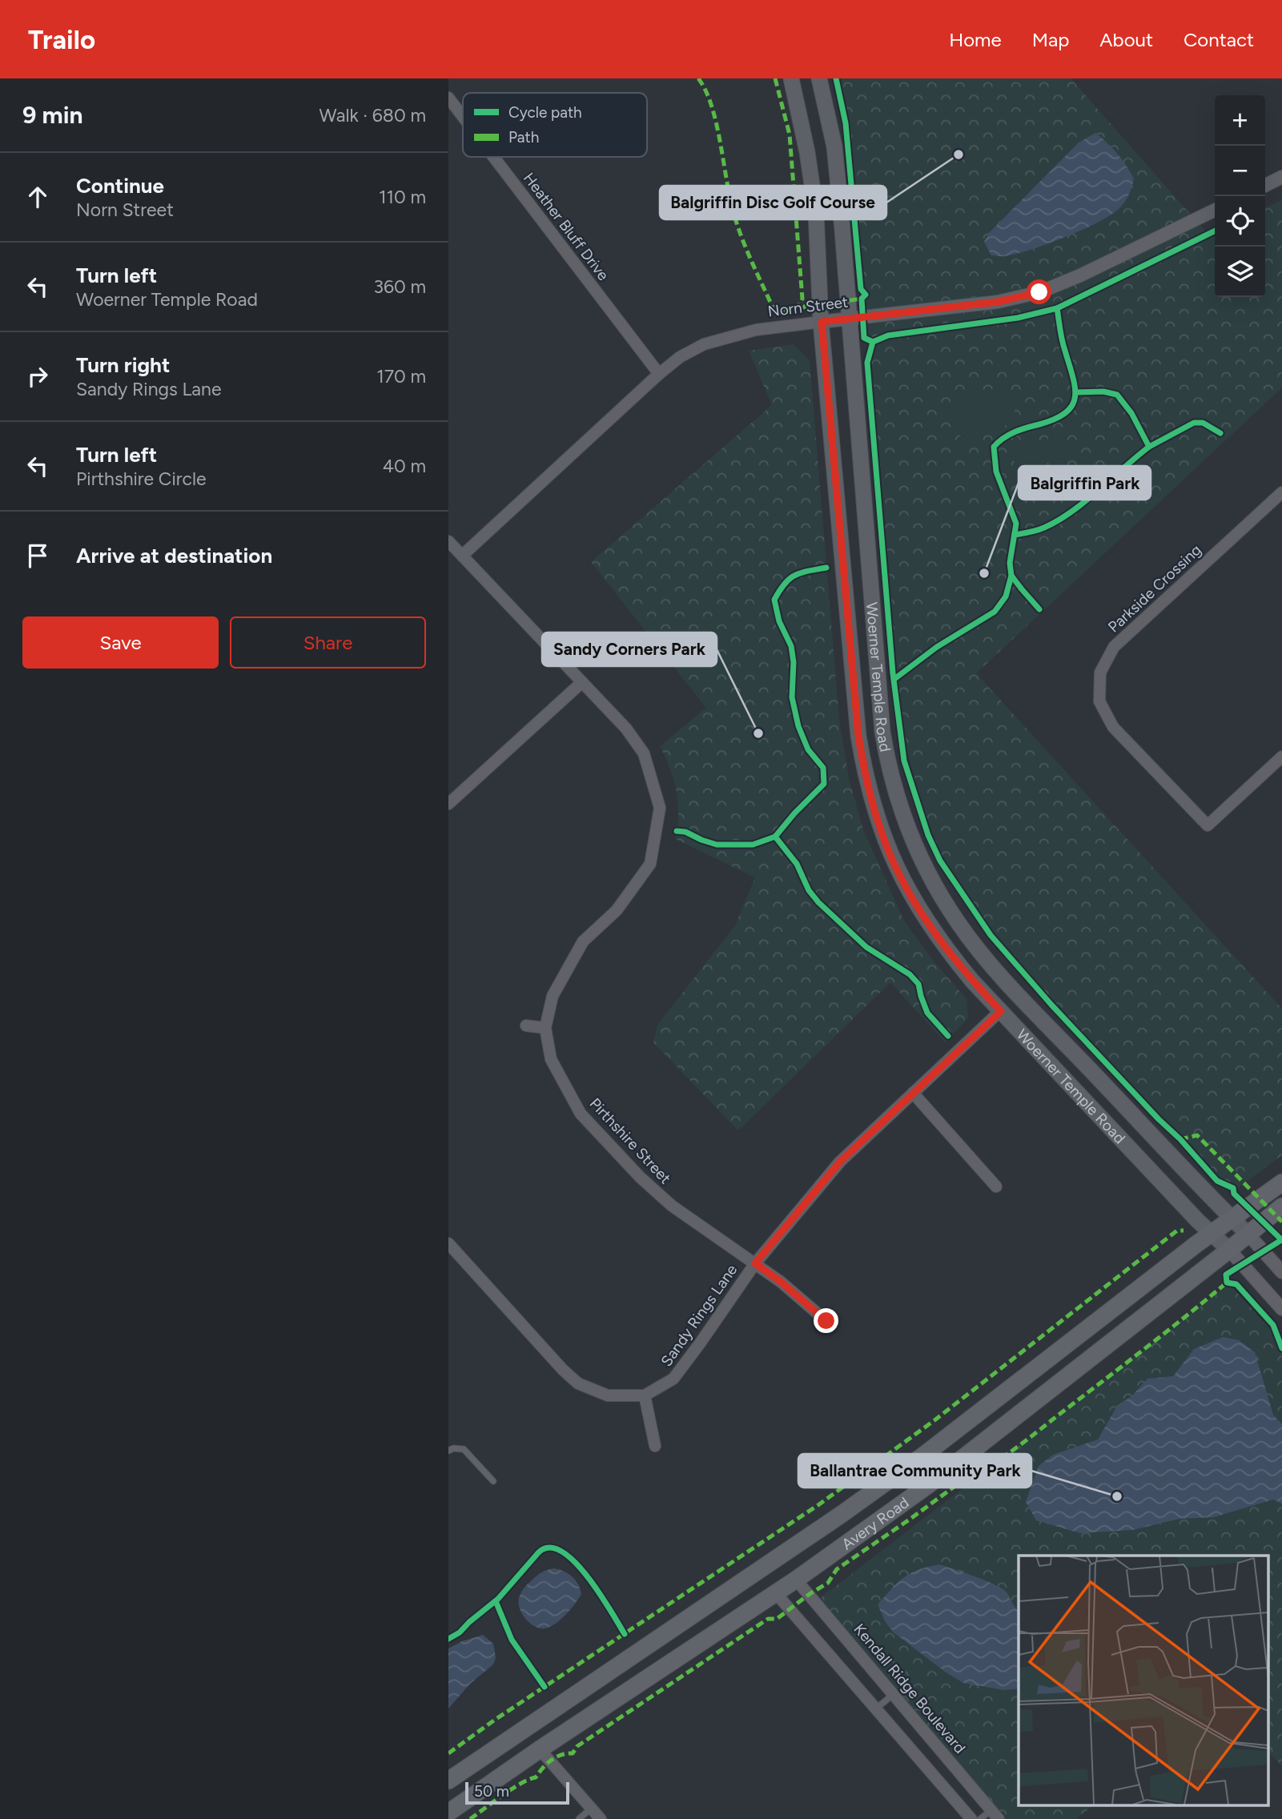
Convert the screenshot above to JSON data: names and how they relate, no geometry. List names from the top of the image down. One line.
{"streets":{"main road":["Woerner Temple Road","Avery Road"],"street":["Heather Bluff Drive","Norn Street","Parkside Crossing","Pirthshire Street","Sandy Rings Lane","Kendall Ridge Boulevard"]},"crossings":[["Heather Bluff Drive","Norn Street"],["Norn Street","Woerner Temple Road"],["Norn Street","Pirthshire Street"],["Woerner Temple Road","Sandy Rings Lane"],["Woerner Temple Road","Avery Road"],["Pirthshire Street","Sandy Rings Lane"],["Avery Road","Kendall Ridge Boulevard"]],"places":["Balgriffin Disc Golf Course","Balgriffin Park","Sandy Corners Park","Ballantrae Community Park"],"legend":["Cycle path","Path"],"scale_bar":"50 m","page":{"header":"Trailo","nav":["Home","Map","About","Contact"],"heading":["9 min","Walk · 680 m"],"map_buttons":["+","−"],"list":[["Continue","Norn Street","110 m"],["Turn left","Woerner Temple Road","360 m"],["Turn right","Sandy Rings Lane","170 m"],["Turn left","Pirthshire Circle","40 m"],"Arrive at destination"],"buttons":["Save","Share"],"scale":"50 m"}}
